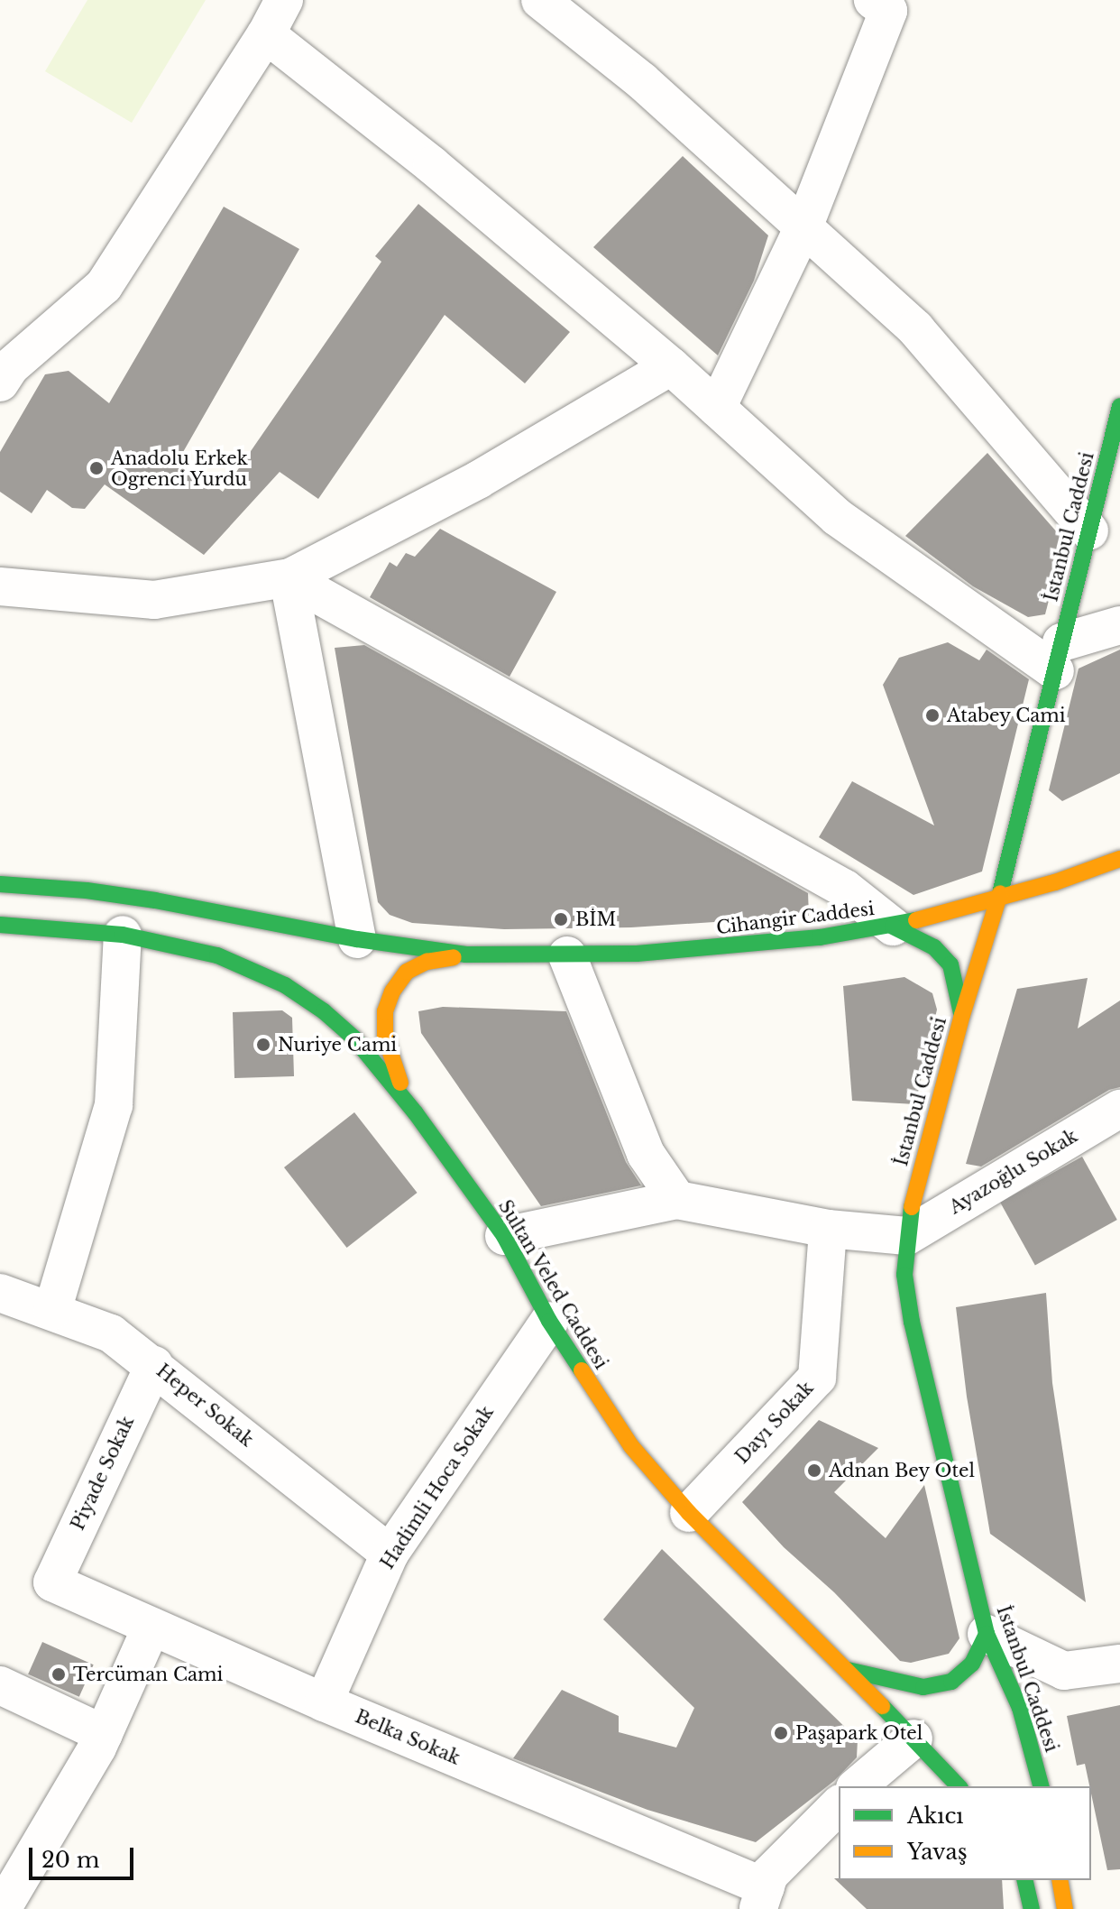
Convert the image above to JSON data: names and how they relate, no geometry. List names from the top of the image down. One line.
{"streets":{"main road":["İstanbul Caddesi","Cihangir Caddesi","Sultan Veled Caddesi"],"street":["Ayazoğlu Sokak","Heper Sokak","Dayı Sokak","Piyade Sokak","Hadimli Hoca Sokak","Belka Sokak"]},"crossings":[["İstanbul Caddesi","Cihangir Caddesi"],["İstanbul Caddesi","Ayazoğlu Sokak"],["Sultan Veled Caddesi","Dayı Sokak"],["Sultan Veled Caddesi","Hadimli Hoca Sokak"],["Heper Sokak","Piyade Sokak"],["Heper Sokak","Hadimli Hoca Sokak"],["Piyade Sokak","Belka Sokak"],["Hadimli Hoca Sokak","Belka Sokak"]],"places":["Anadolu Erkek Ogrenci Yurdu","Atabey Cami","BİM","Nuriye Cami","Adnan Bey Otel","Tercüman Cami","Paşapark Otel"],"legend":["Akıcı","Yavaş"],"scale_bar":"20 m"}
